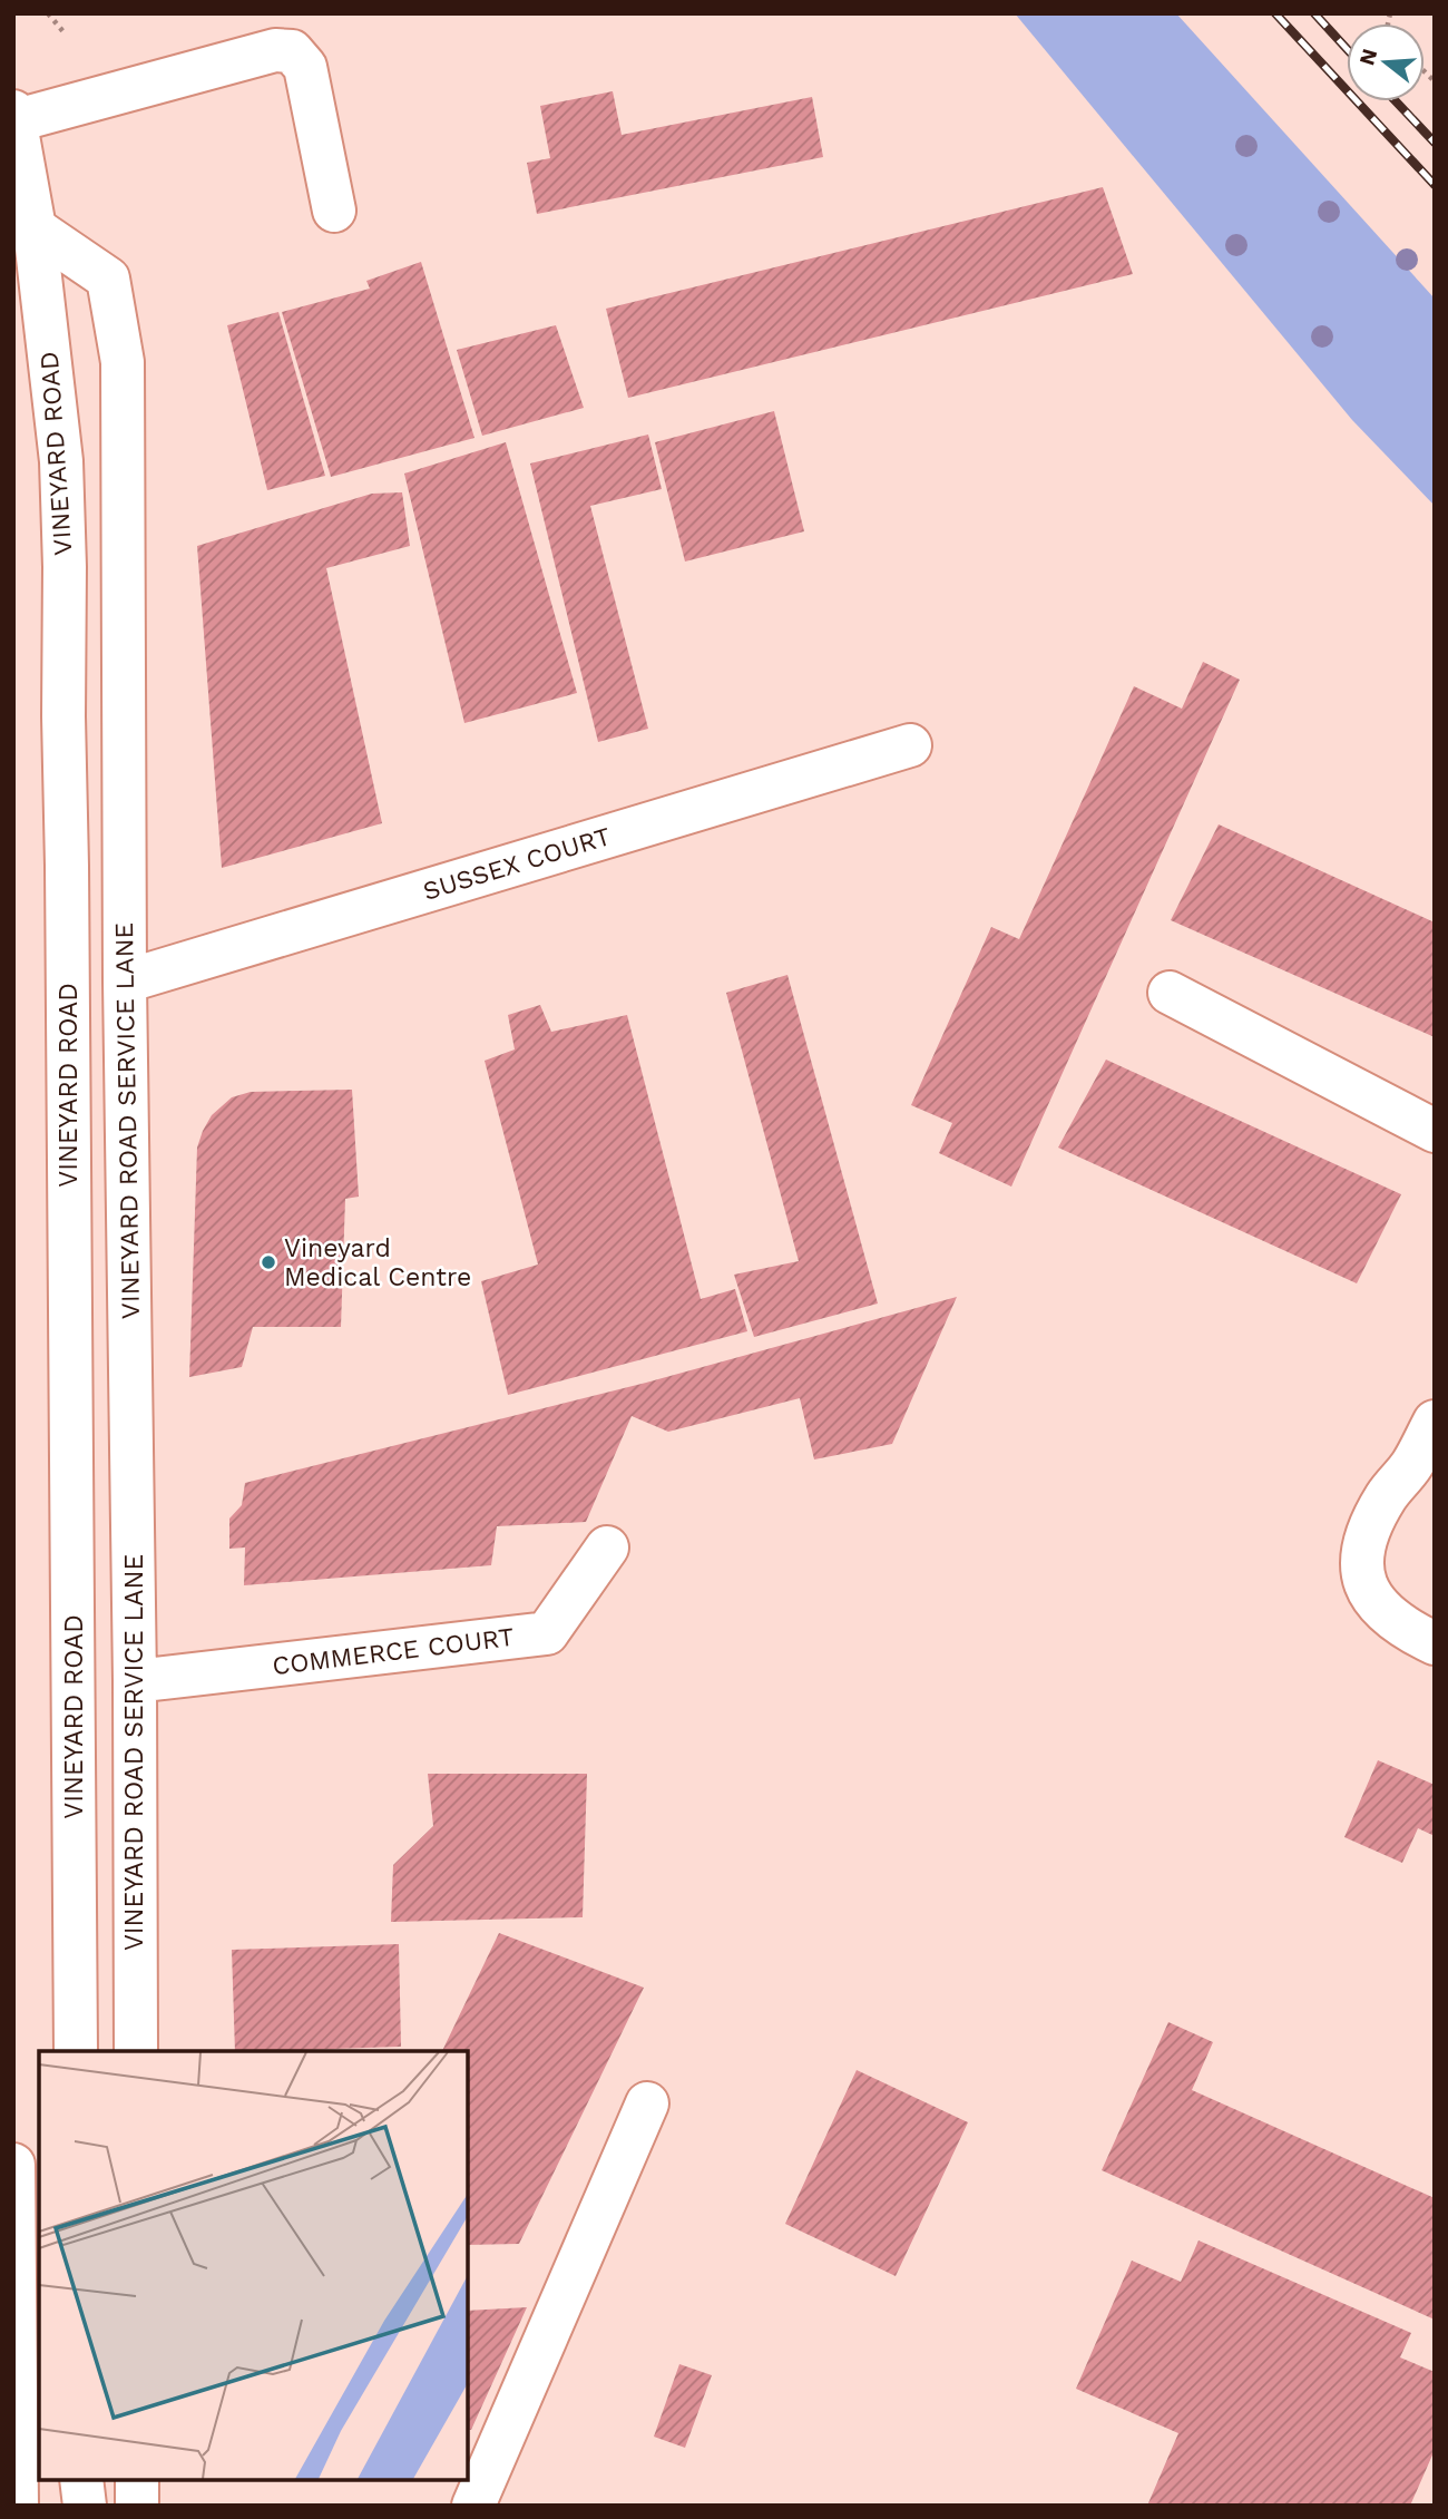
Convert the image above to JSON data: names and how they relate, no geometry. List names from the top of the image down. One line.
{"streets":{"street":["VINEYARD ROAD","SUSSEX COURT","VINEYARD ROAD SERVICE LANE","COMMERCE COURT"]},"crossings":[["VINEYARD ROAD","VINEYARD ROAD SERVICE LANE"],["SUSSEX COURT","VINEYARD ROAD SERVICE LANE"],["VINEYARD ROAD SERVICE LANE","COMMERCE COURT"]],"places":["Vineyard Medical Centre"],"north":"left"}
